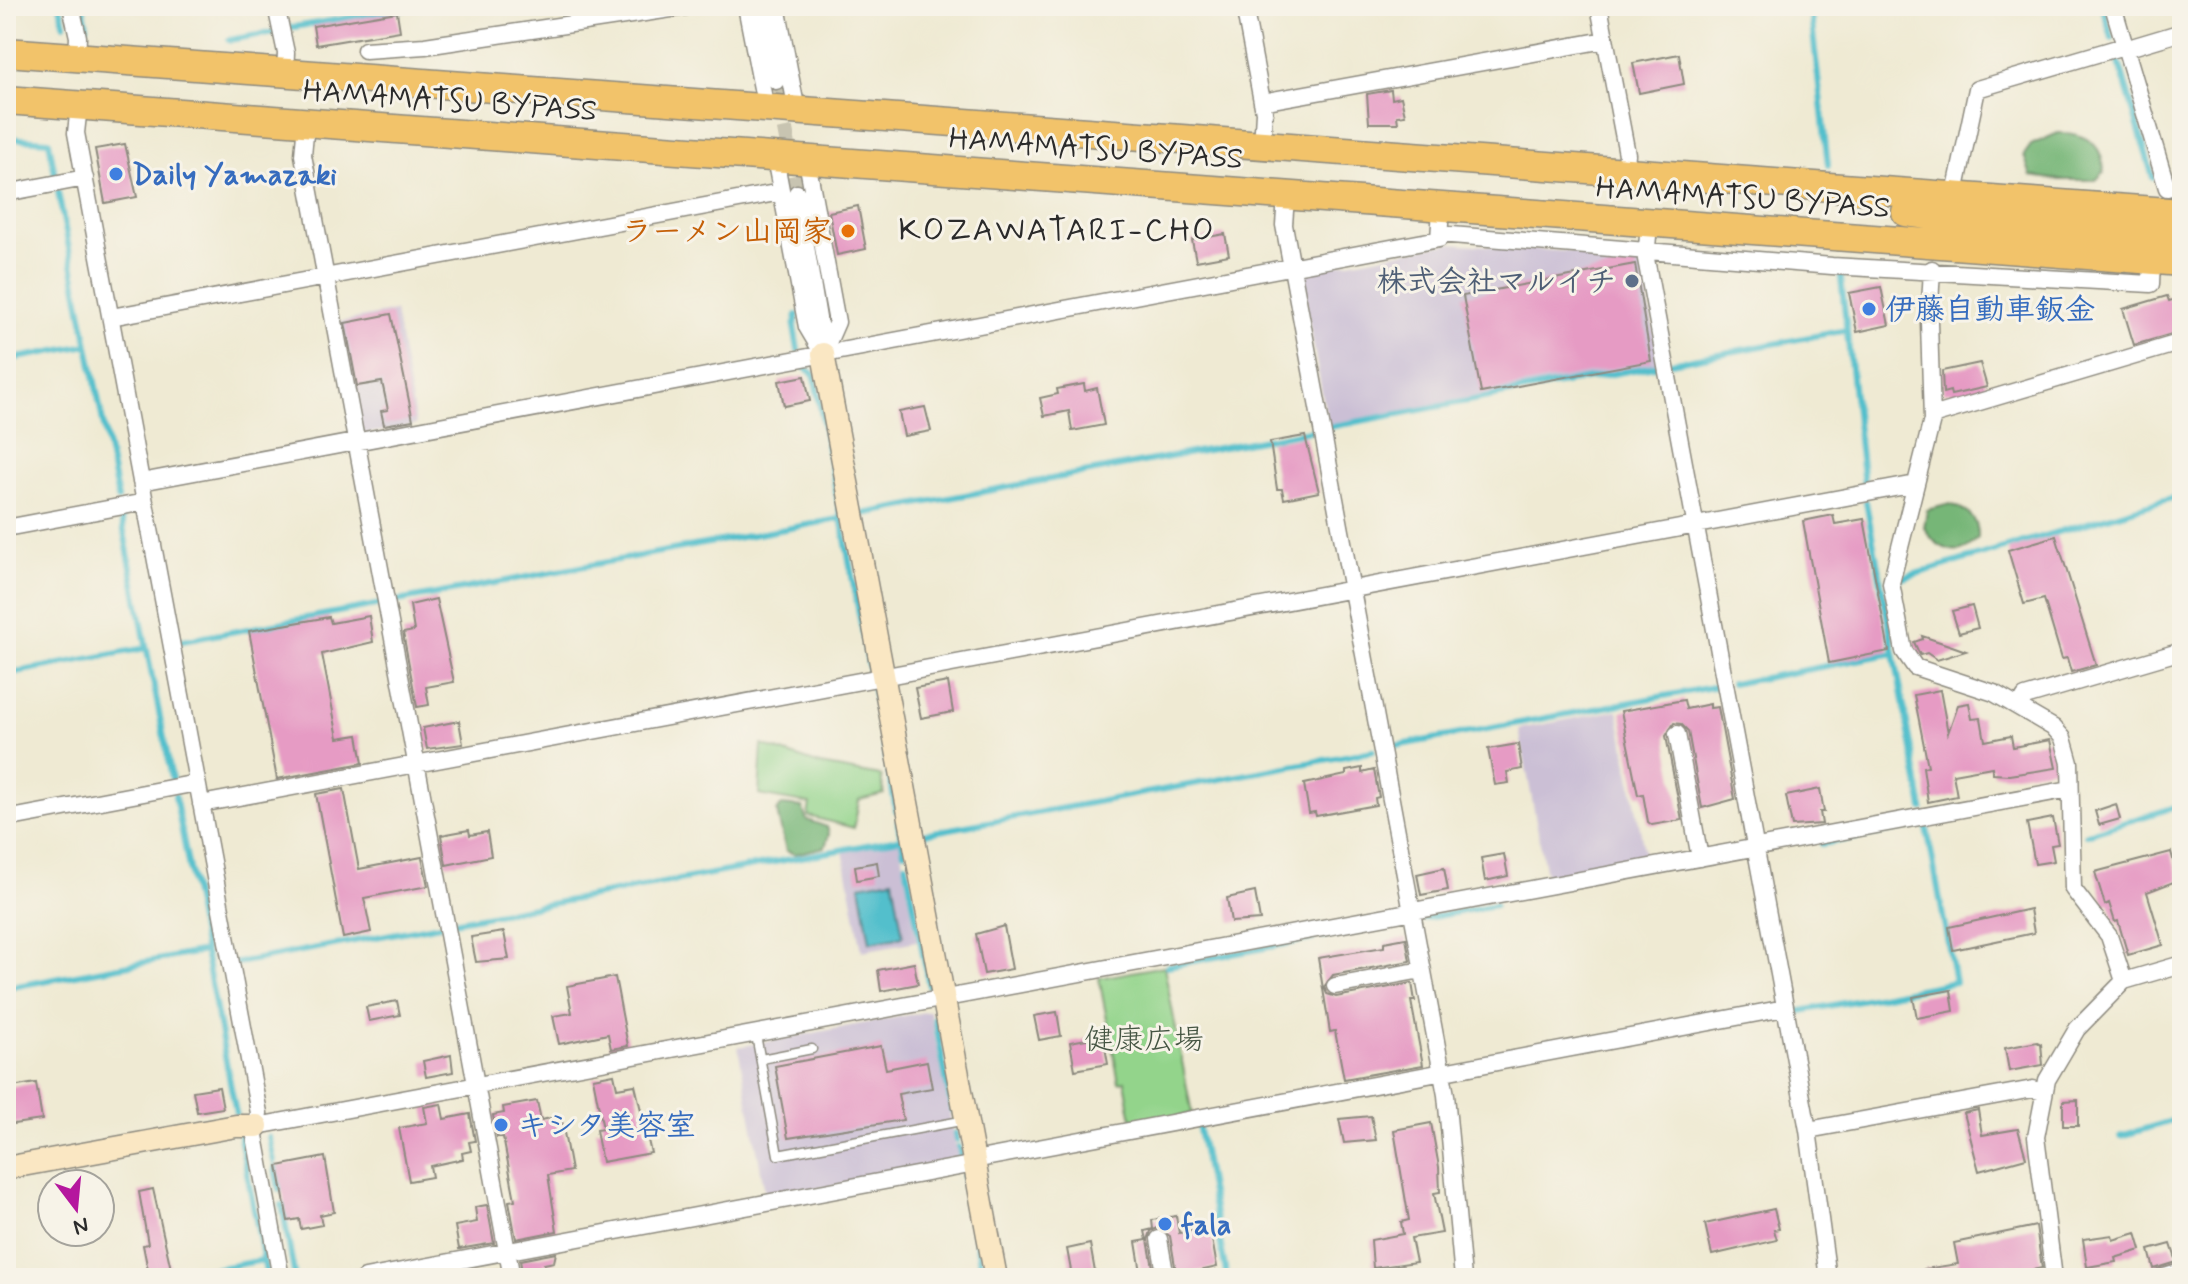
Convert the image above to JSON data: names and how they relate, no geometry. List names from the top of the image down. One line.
{"streets":{"highway":["HAMAMATSU BYPASS"]},"districts":["KOZAWATARI-CHO"],"parks":["健康広場"],"places":["Daily Yamazaki","ラーメン山岡家","株式会社マルイチ","伊藤自動車鈑金","キシタ美容室","fala"],"north":"bottom"}
